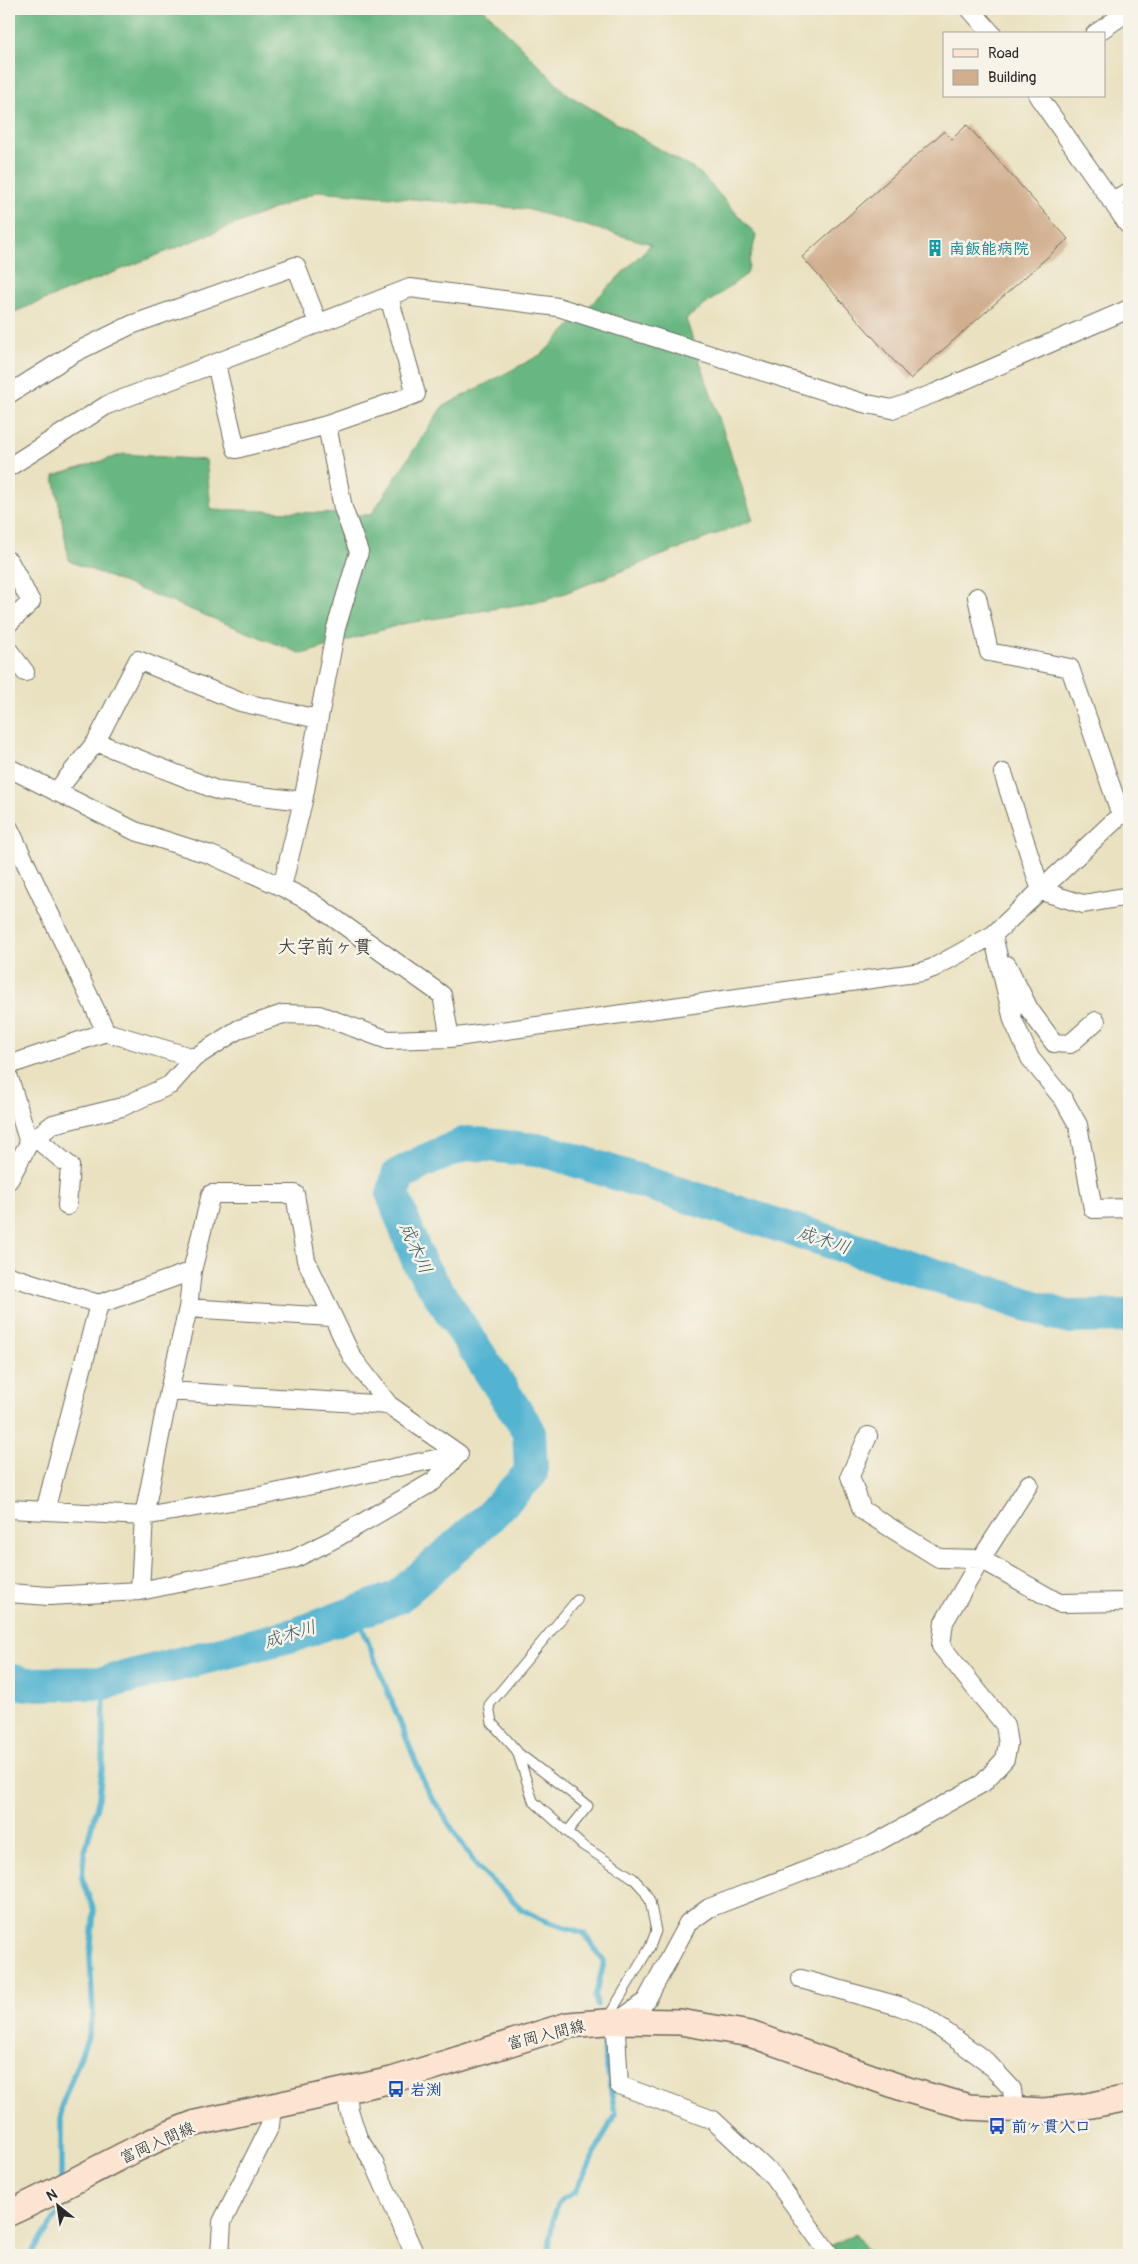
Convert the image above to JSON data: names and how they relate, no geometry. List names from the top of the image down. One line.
{"streets":{"main road":["富岡入間線"]},"districts":["大字前ヶ貫"],"water":["成木川"],"places":{"building":["南飯能病院"],"bus stop":["岩渕","前ヶ貫入口"]},"legend":["Road","Building"],"north":"top left"}
